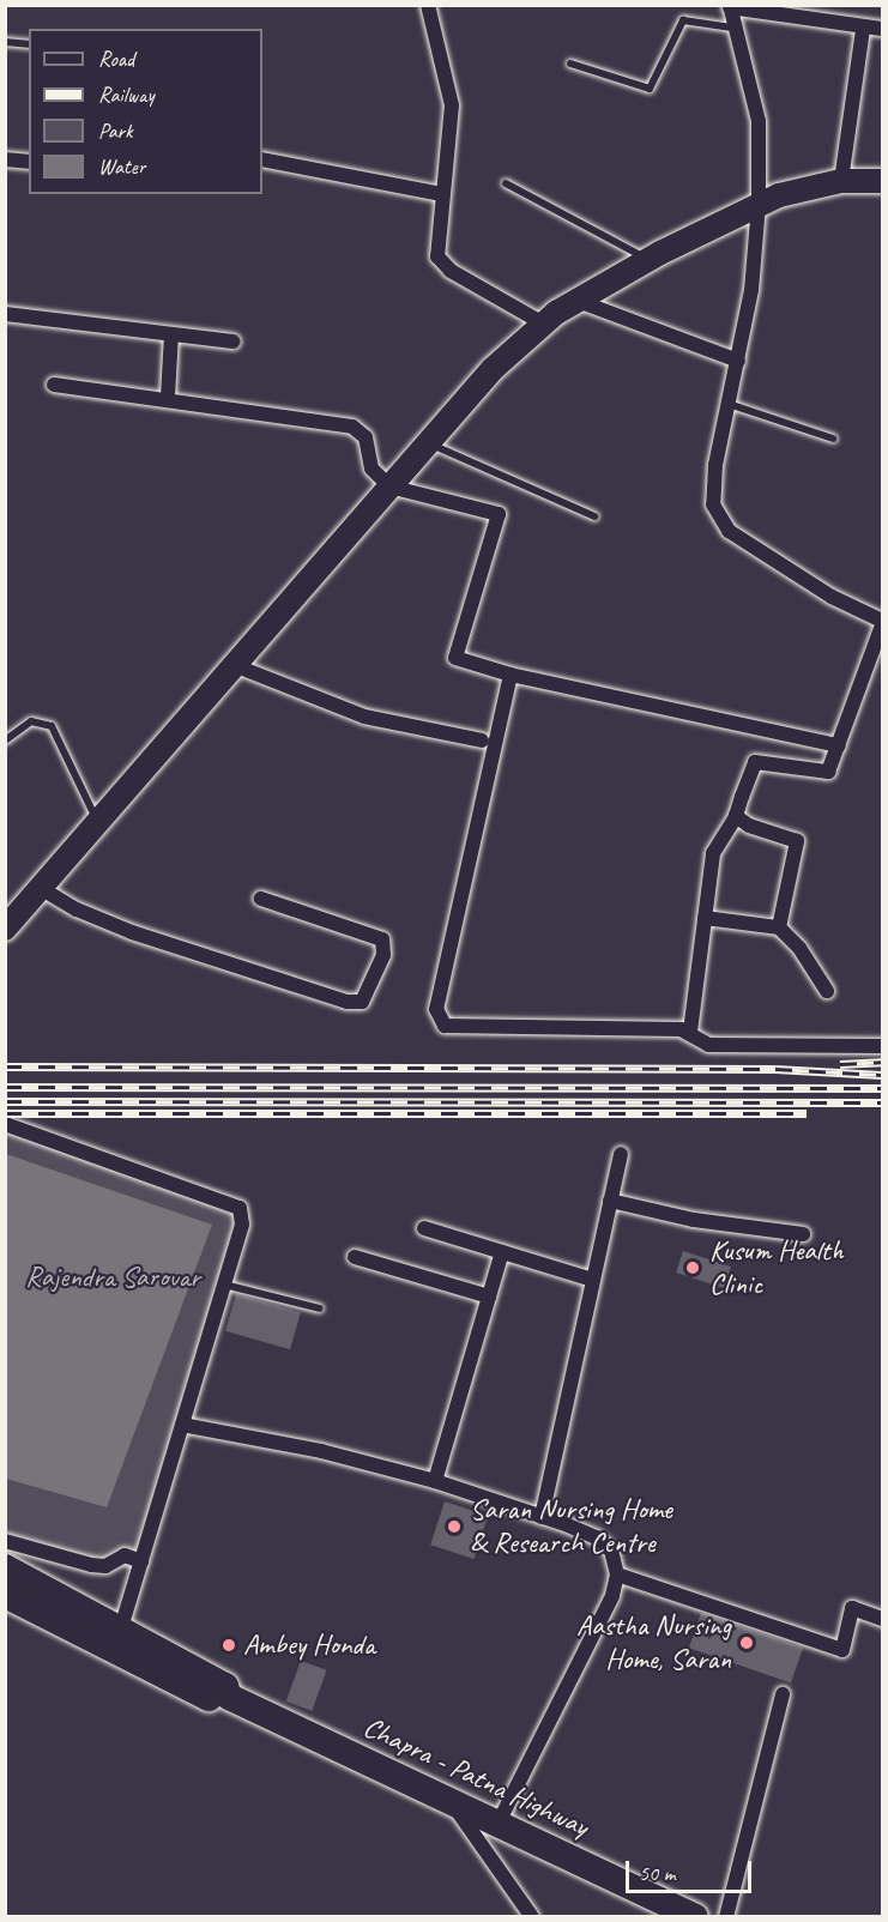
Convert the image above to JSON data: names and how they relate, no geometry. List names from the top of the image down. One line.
{"streets":{"highway":["Chapra - Patna Highway"]},"parks":["Rajendra Sarovar"],"places":["Kusum Health Clinic","Saran Nursing Home & Research Centre","Aastha Nursing Home, Saran","Ambey Honda"],"legend":["Road","Railway","Park","Water"],"scale_bar":"50 m"}
